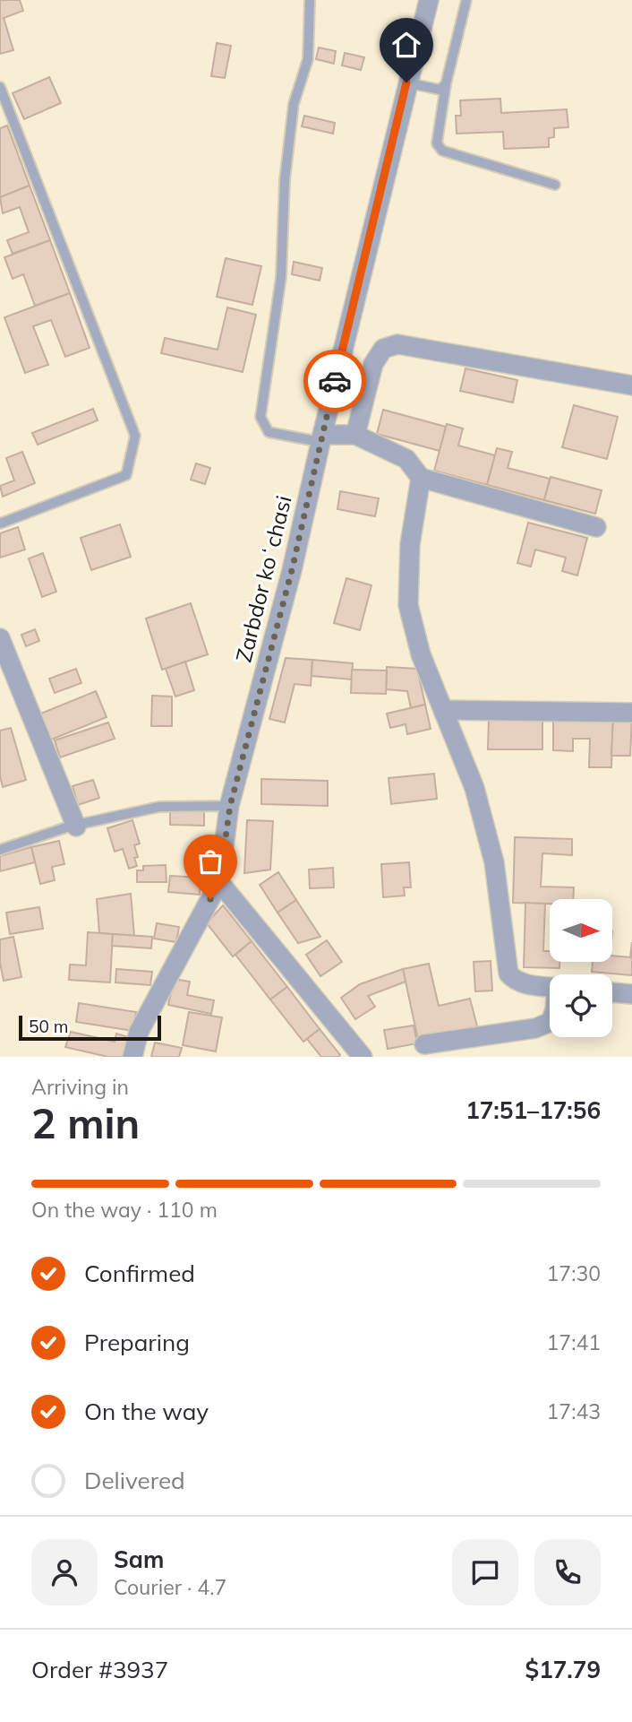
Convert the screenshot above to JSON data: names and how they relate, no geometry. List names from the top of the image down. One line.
{"streets":{"street":["Zarbdor koʻchasi"]},"scale_bar":"50 m","north":"right","page":{"scale":"50 m","heading":["2 min","Arriving in","17:51–17:56"],"panel":["Sam","Courier · 4.7","Order #3937","$17.79"],"bar":"On the way · 110 m","list":[["Confirmed","17:30"],["Preparing","17:41"],["On the way","17:43"],"Delivered"]}}
